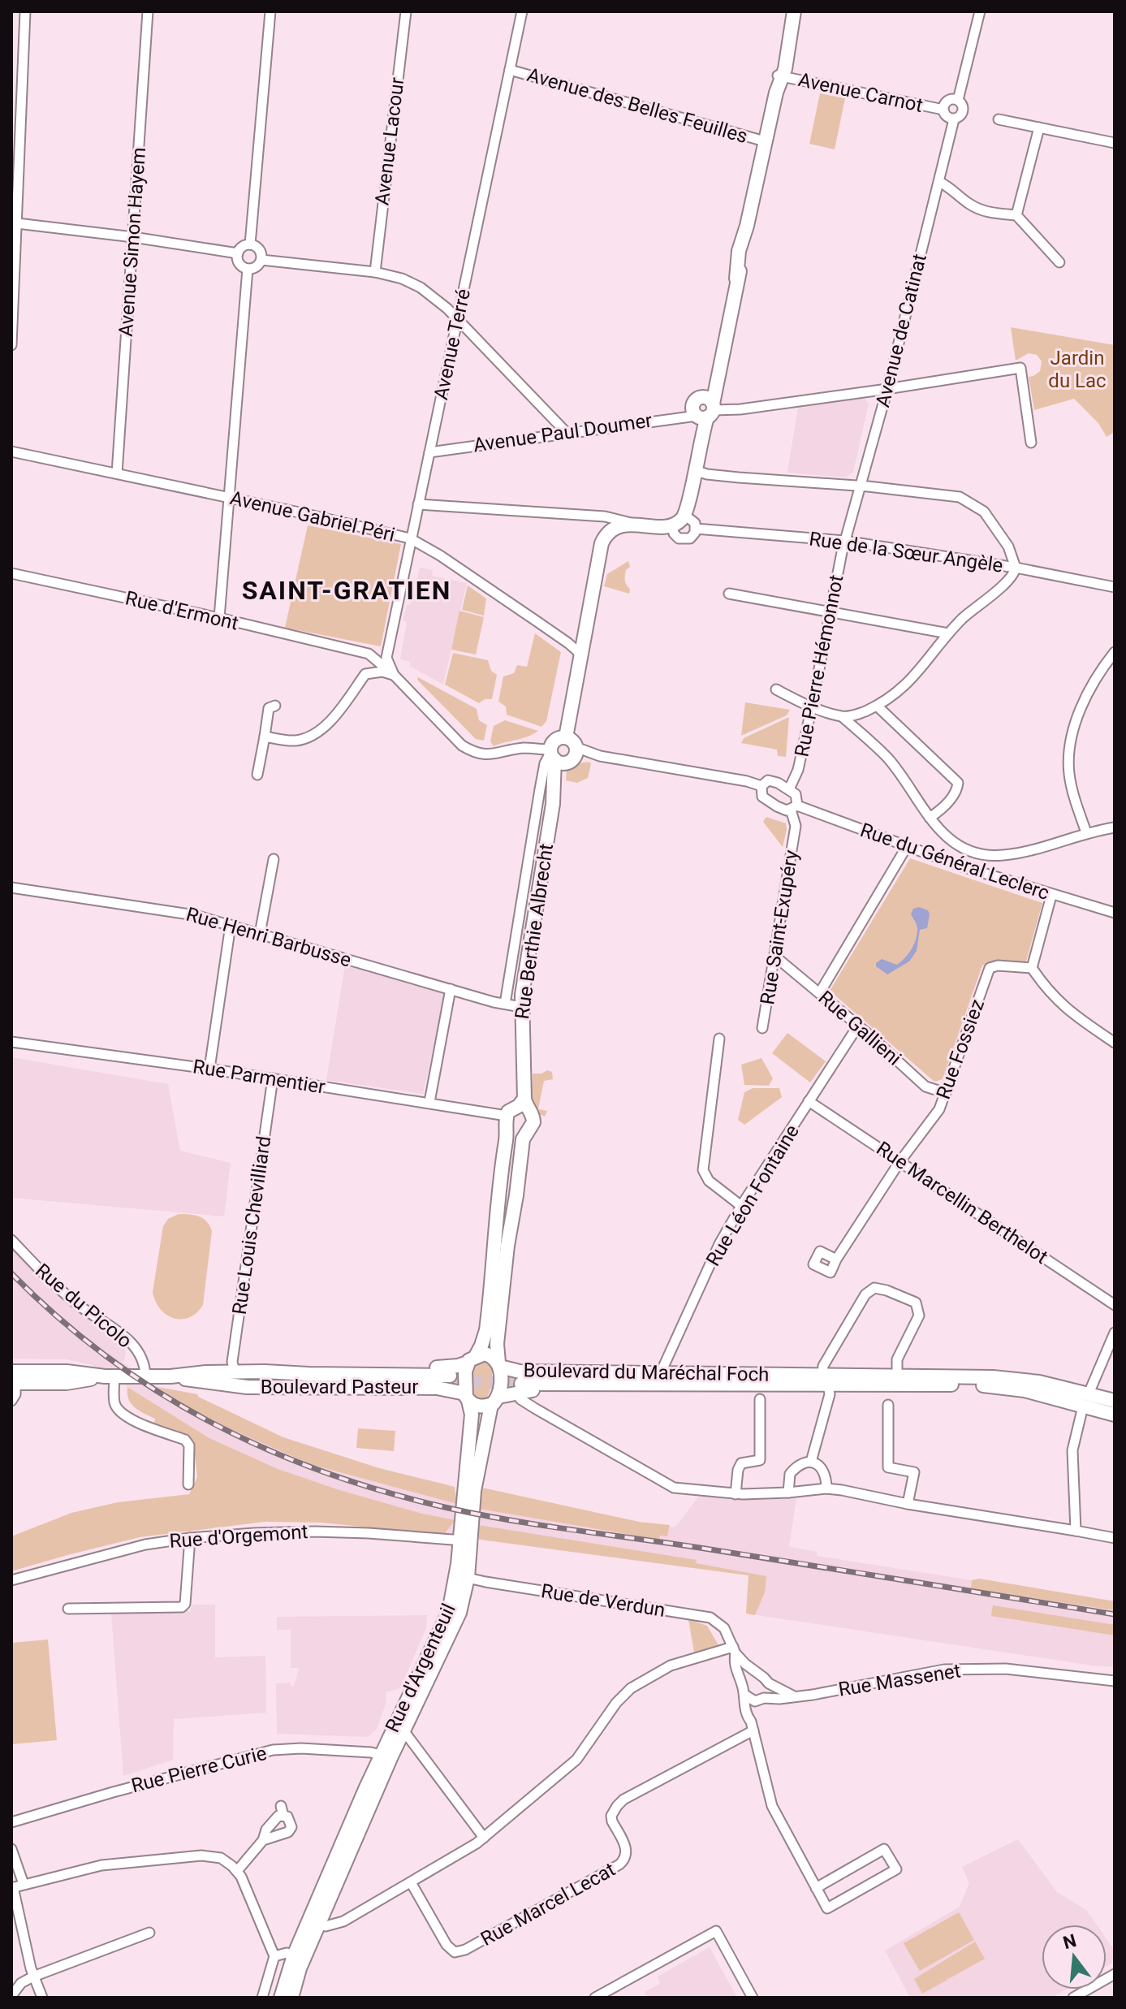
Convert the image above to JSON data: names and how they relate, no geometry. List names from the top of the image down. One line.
{"streets":{"main road":["Rue Berthie Albrecht","Boulevard du Maréchal Foch","Boulevard Pasteur","Rue d'Argenteuil"],"street":["Avenue Carnot","Avenue des Belles Feuilles","Avenue Lacour","Avenue Simon Hayem","Avenue de Catinat","Avenue Terré","Avenue Paul Doumer","Avenue Gabriel Péri","Rue de la Sœur Angèle","Rue d'Ermont","Rue Pierre Hémonnot","Rue du Général Leclerc","Rue Saint-Exupéry","Rue Henri Barbusse","Rue Gallieni","Rue Fossiez","Rue Parmentier","Rue Léon Fontaine","Rue Marcellin Berthelot","Rue Louis Chevilliard","Rue du Picolo","Rue d'Orgemont","Rue de Verdun","Rue Massenet","Rue Pierre Curie","Rue Marcel Lecat"]},"crossings":[["Avenue Carnot","Avenue de Catinat"],["Avenue des Belles Feuilles","Avenue Terré"],["Avenue Simon Hayem","Avenue Gabriel Péri"],["Avenue de Catinat","Avenue Paul Doumer"],["Avenue de Catinat","Rue de la Sœur Angèle"],["Avenue de Catinat","Rue Pierre Hémonnot"],["Avenue Terré","Avenue Paul Doumer"],["Avenue Terré","Avenue Gabriel Péri"],["Avenue Terré","Rue d'Ermont"],["Rue de la Sœur Angèle","Rue Pierre Hémonnot"],["Rue d'Ermont","Rue du Général Leclerc"],["Rue d'Ermont","Rue Berthie Albrecht"],["Rue du Général Leclerc","Rue Saint-Exupéry"],["Rue Saint-Exupéry","Rue Gallieni"],["Rue Berthie Albrecht","Rue Henri Barbusse"],["Rue Berthie Albrecht","Rue Parmentier"],["Rue Berthie Albrecht","Boulevard du Maréchal Foch"],["Rue Berthie Albrecht","Boulevard Pasteur"],["Rue Berthie Albrecht","Rue d'Argenteuil"],["Rue Gallieni","Rue Fossiez"],["Rue Gallieni","Rue Léon Fontaine"],["Rue Fossiez","Rue Marcellin Berthelot"],["Rue Parmentier","Rue Louis Chevilliard"],["Rue Léon Fontaine","Rue Marcellin Berthelot"],["Rue Léon Fontaine","Boulevard du Maréchal Foch"],["Rue Louis Chevilliard","Boulevard Pasteur"],["Rue du Picolo","Boulevard Pasteur"],["Boulevard du Maréchal Foch","Boulevard Pasteur"],["Boulevard du Maréchal Foch","Rue d'Argenteuil"],["Boulevard Pasteur","Rue d'Argenteuil"],["Rue d'Orgemont","Rue d'Argenteuil"],["Rue de Verdun","Rue d'Argenteuil"],["Rue d'Argenteuil","Rue Pierre Curie"]],"districts":["SAINT-GRATIEN"],"parks":["Jardin du Lac"],"north":"top"}
